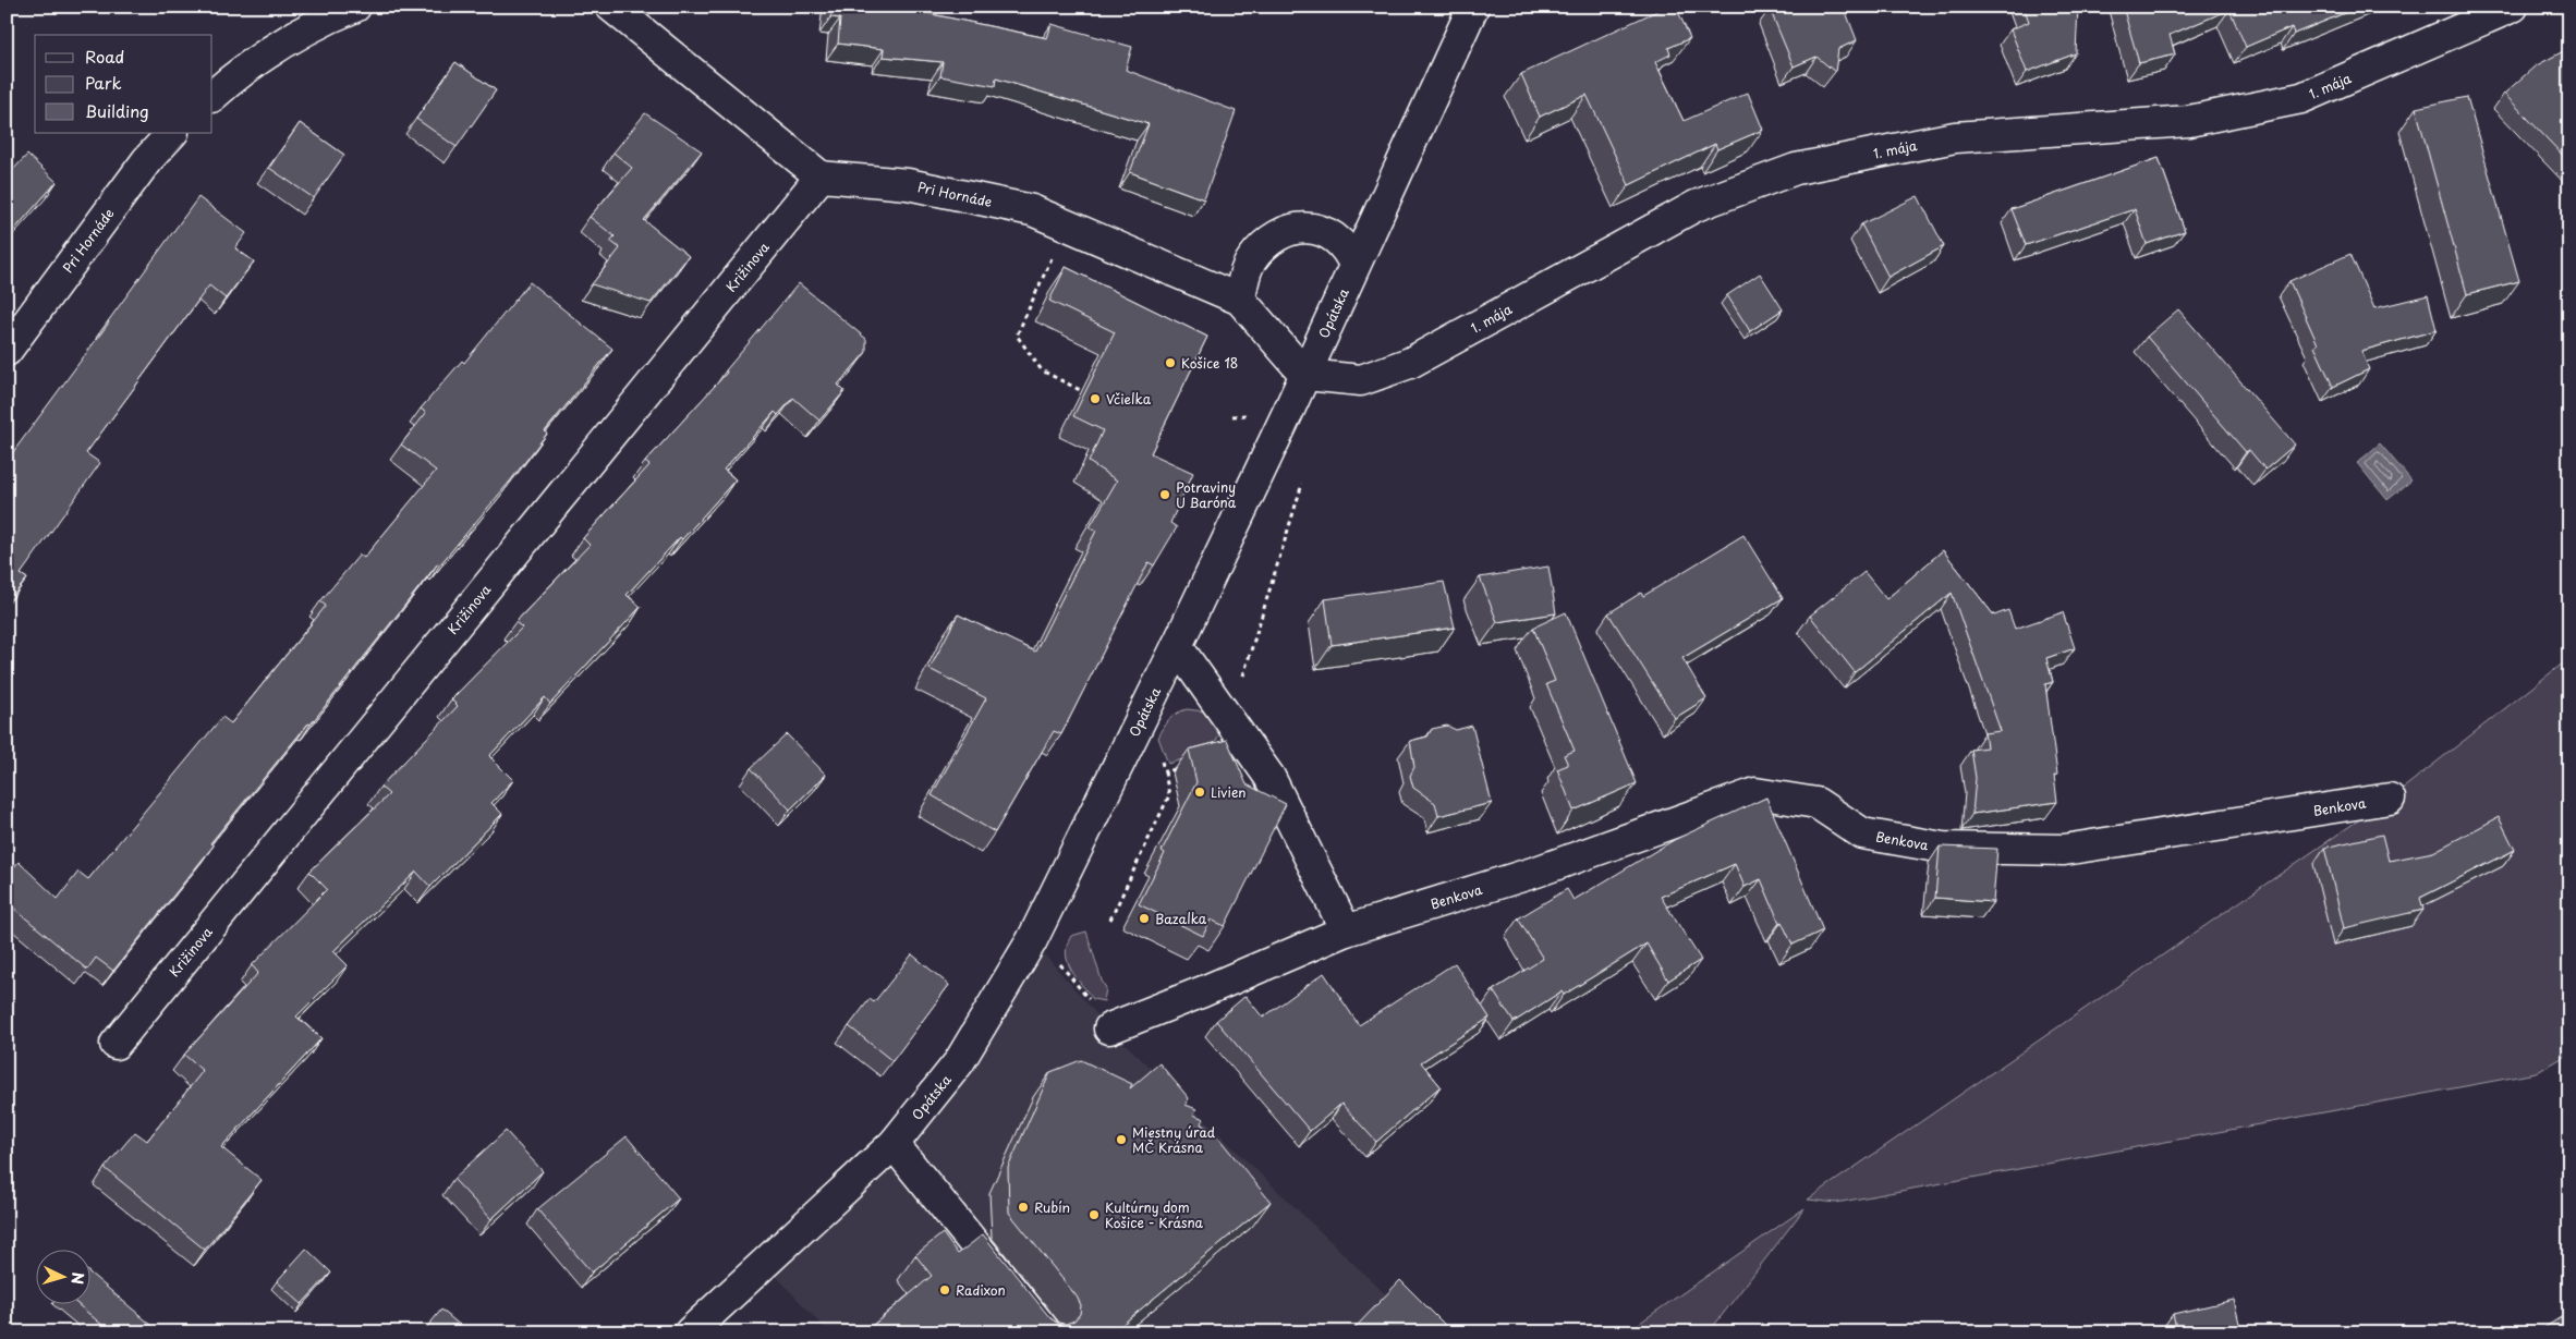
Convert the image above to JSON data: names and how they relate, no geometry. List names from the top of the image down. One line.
{"streets":{"street":["1. mája","Pri Hornáde","Križinova","Opátska","Benkova"]},"crossings":[["1. mája","Pri Hornáde"],["1. mája","Opátska"],["Pri Hornáde","Križinova"],["Pri Hornáde","Opátska"]],"places":["Košice 18","Včielka","Potraviny U Baróna","Livien","Bazalka","Miestny úrad MČ Krásna","Rubín","Kultúrny dom Košice - Krásna","Radixon"],"legend":["Road","Park","Building"],"north":"right"}
